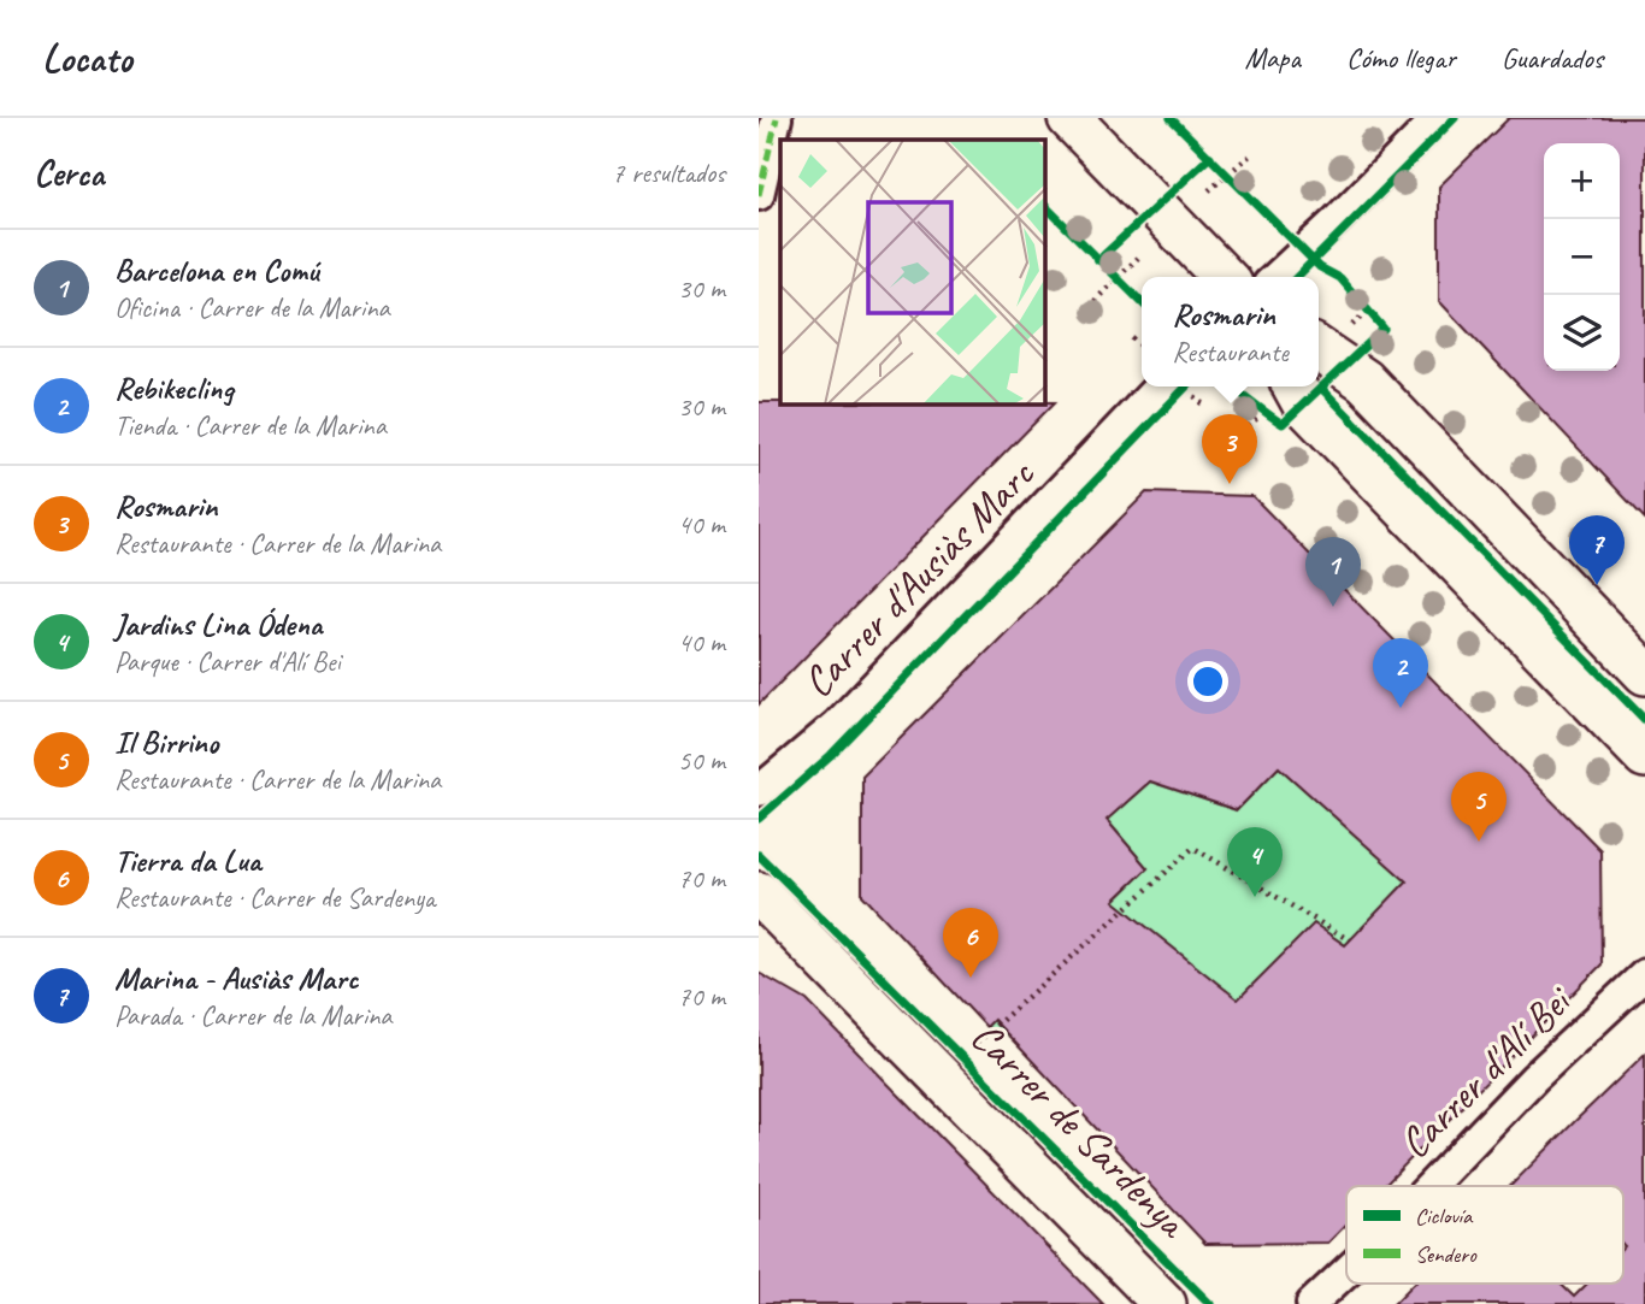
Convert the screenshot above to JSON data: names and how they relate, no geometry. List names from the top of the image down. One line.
{"streets":{"street":["Carrer d'Ausiàs Marc","Carrer d'Alí Bei","Carrer de Sardenya"]},"legend":["Ciclovía","Sendero"],"page":{"header":"Locato","nav":["Mapa","Cómo llegar","Guardados"],"heading":["Cerca","7 resultados"],"map_buttons":["+","−"],"list":[{"mark":"1","name":"Barcelona en Comú","note":"Oficina · Carrer de la Marina","value":"30 m"},{"mark":"2","name":"Rebikecling","note":"Tienda · Carrer de la Marina","value":"30 m"},{"mark":"3","name":"Rosmarin","note":"Restaurante · Carrer de la Marina","value":"40 m"},{"mark":"4","name":"Jardins Lina Ódena","note":"Parque · Carrer d'Alí Bei","value":"40 m"},{"mark":"5","name":"Il Birrino","note":"Restaurante · Carrer de la Marina","value":"50 m"},{"mark":"6","name":"Tierra da Lua","note":"Restaurante · Carrer de Sardenya","value":"70 m"},{"mark":"7","name":"Marina - Ausiàs Marc","note":"Parada · Carrer de la Marina","value":"70 m"}],"popup":["Rosmarin","Restaurante"],"pins":["3","7","1","2","5","4","6"]}}
